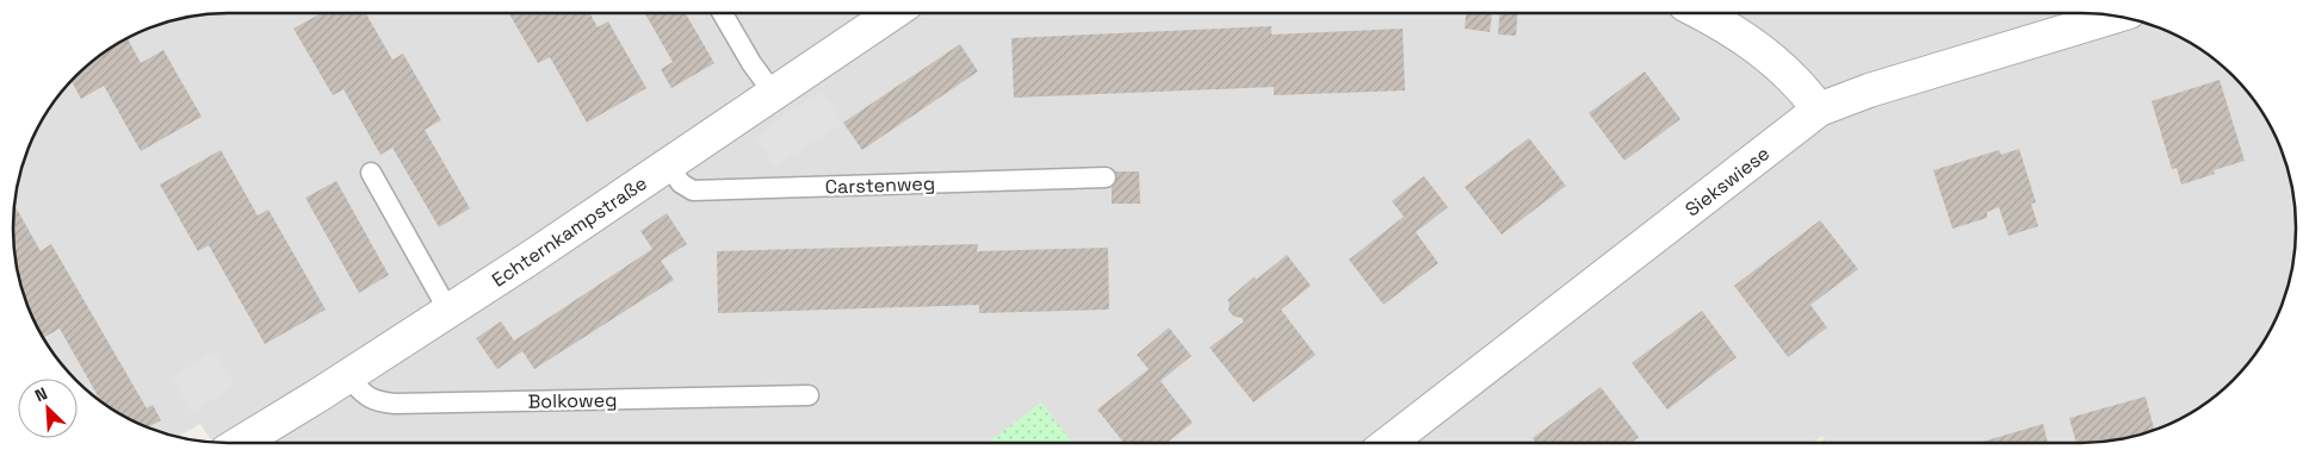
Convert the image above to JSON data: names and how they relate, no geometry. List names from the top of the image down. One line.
{"streets":{"street":["Siekswiese","Echternkampstraße"],"lane":["Carstenweg","Bolkoweg"]},"crossings":[["Carstenweg","Echternkampstraße"],["Echternkampstraße","Bolkoweg"]],"north":"top left"}
